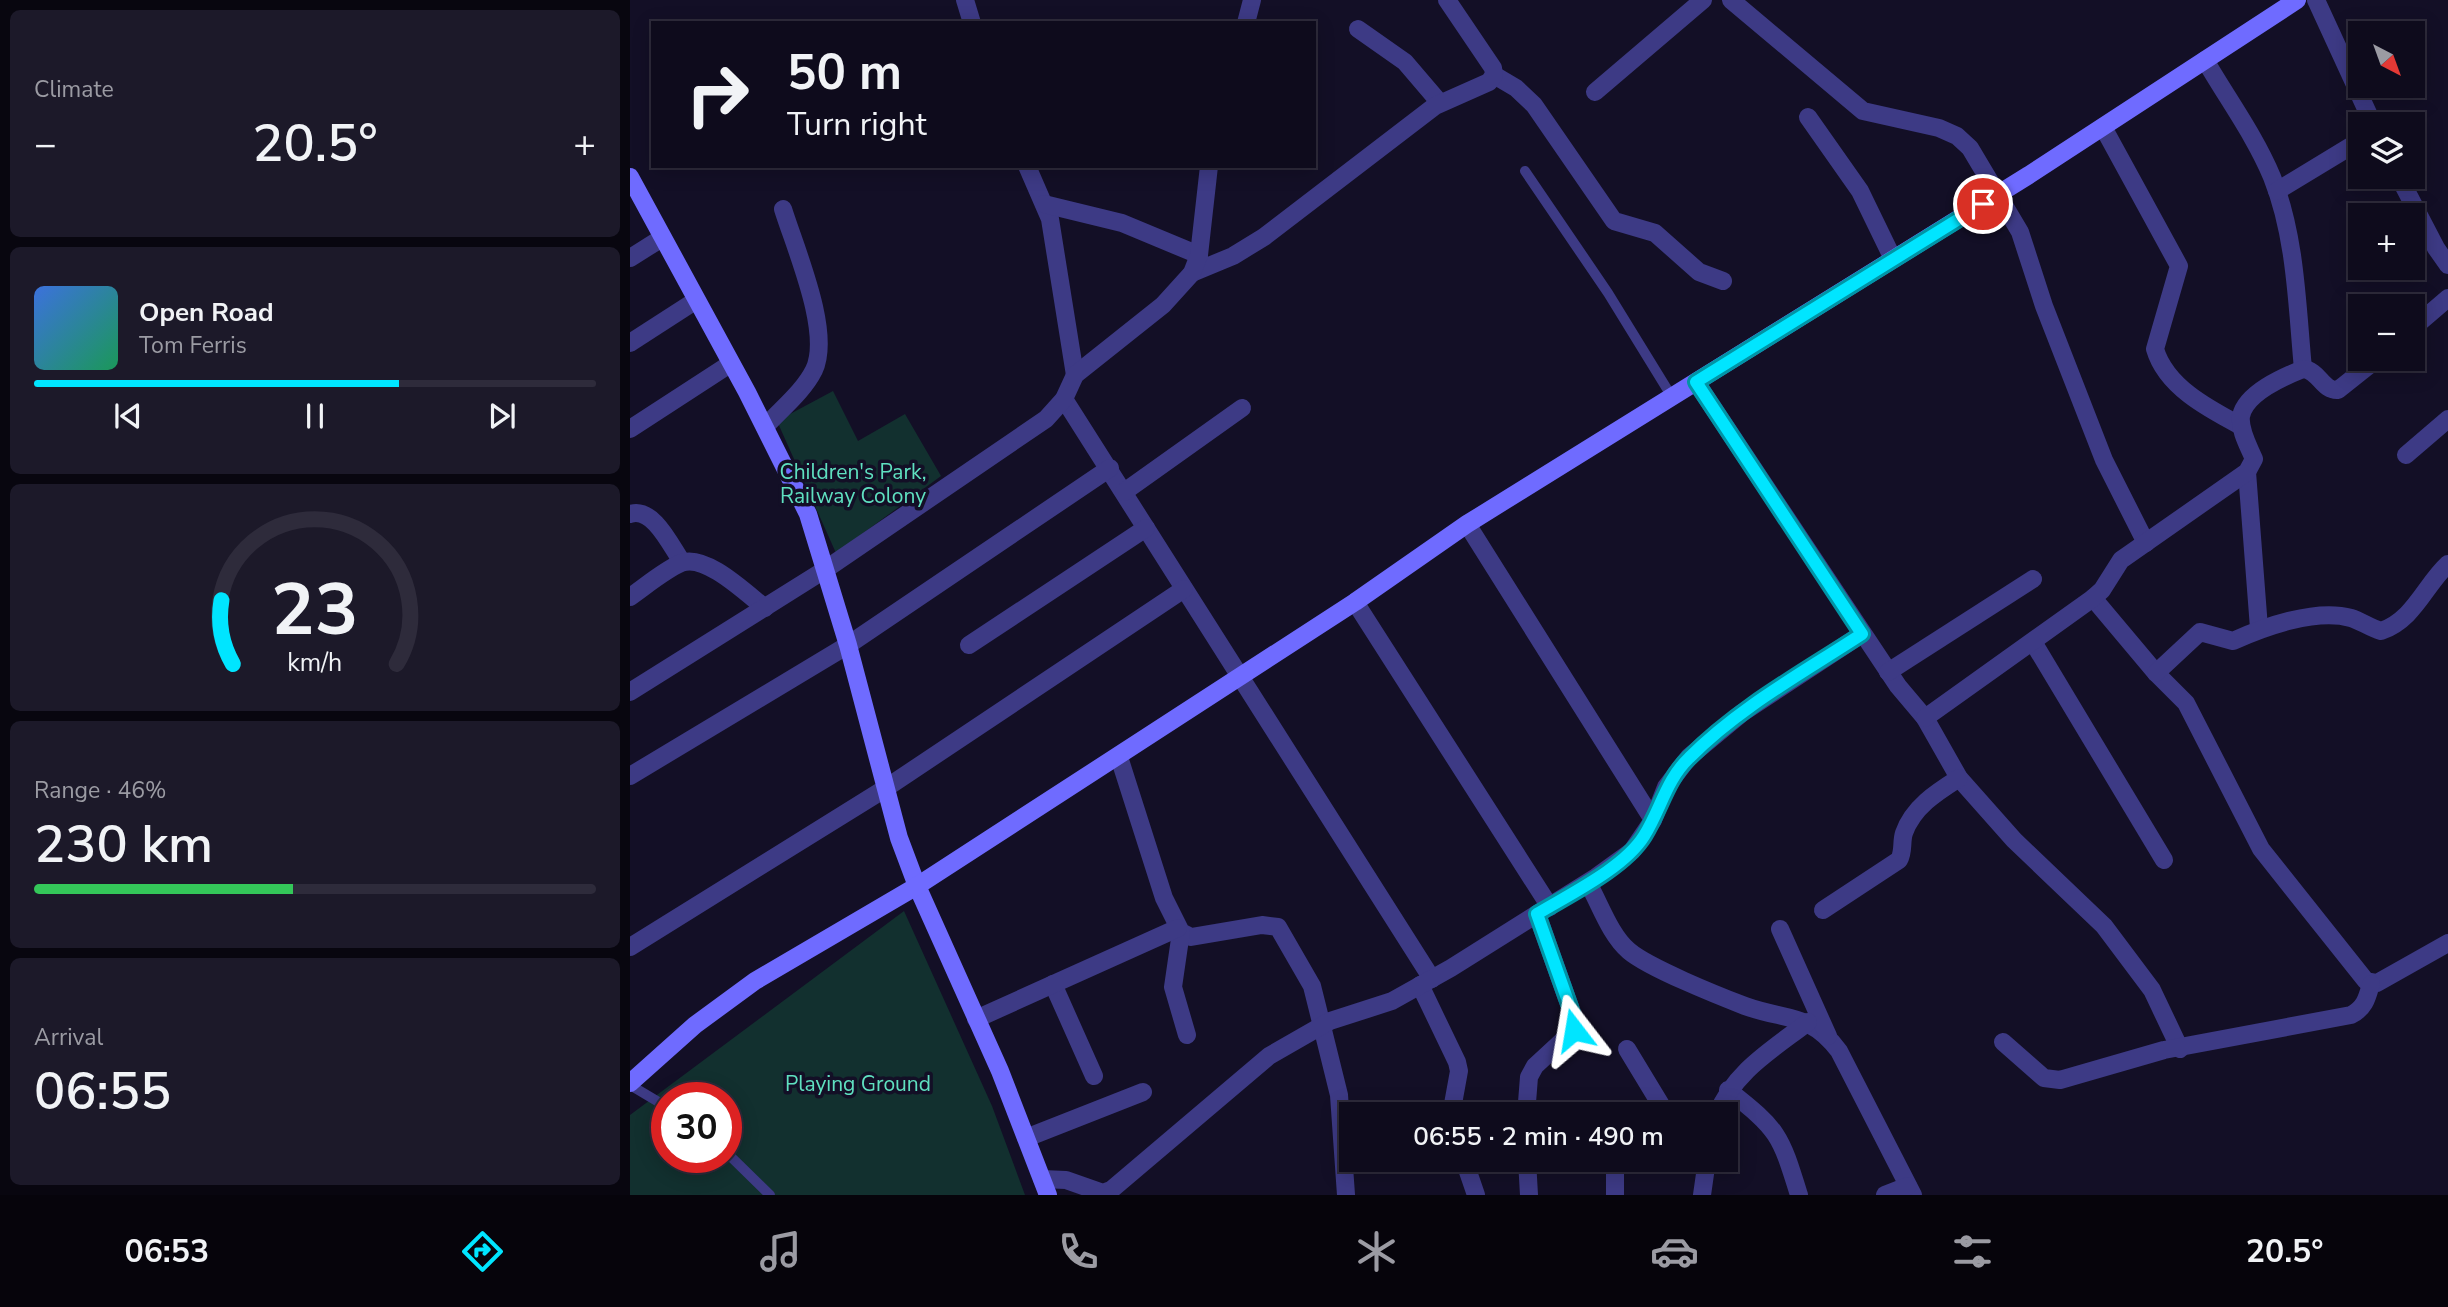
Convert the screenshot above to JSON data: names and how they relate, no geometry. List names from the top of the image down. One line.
{"parks":["Children's Park, Railway Colony","Playing Ground"],"north":"bottom right","page":{"tile":["Climate",["Range · 46%","230 km"],["Arrival","06:55"]],"map_buttons":["+","−"],"turn":["50 m","Turn right"],"heat":["−","20.5°","+"],"song":["Open Road","Tom Ferris"],"limit":"30","trip":"06:55 · 2 min · 490 m","tabs":["06:53","20.5°"],"gauge":["23","km/h"]}}
